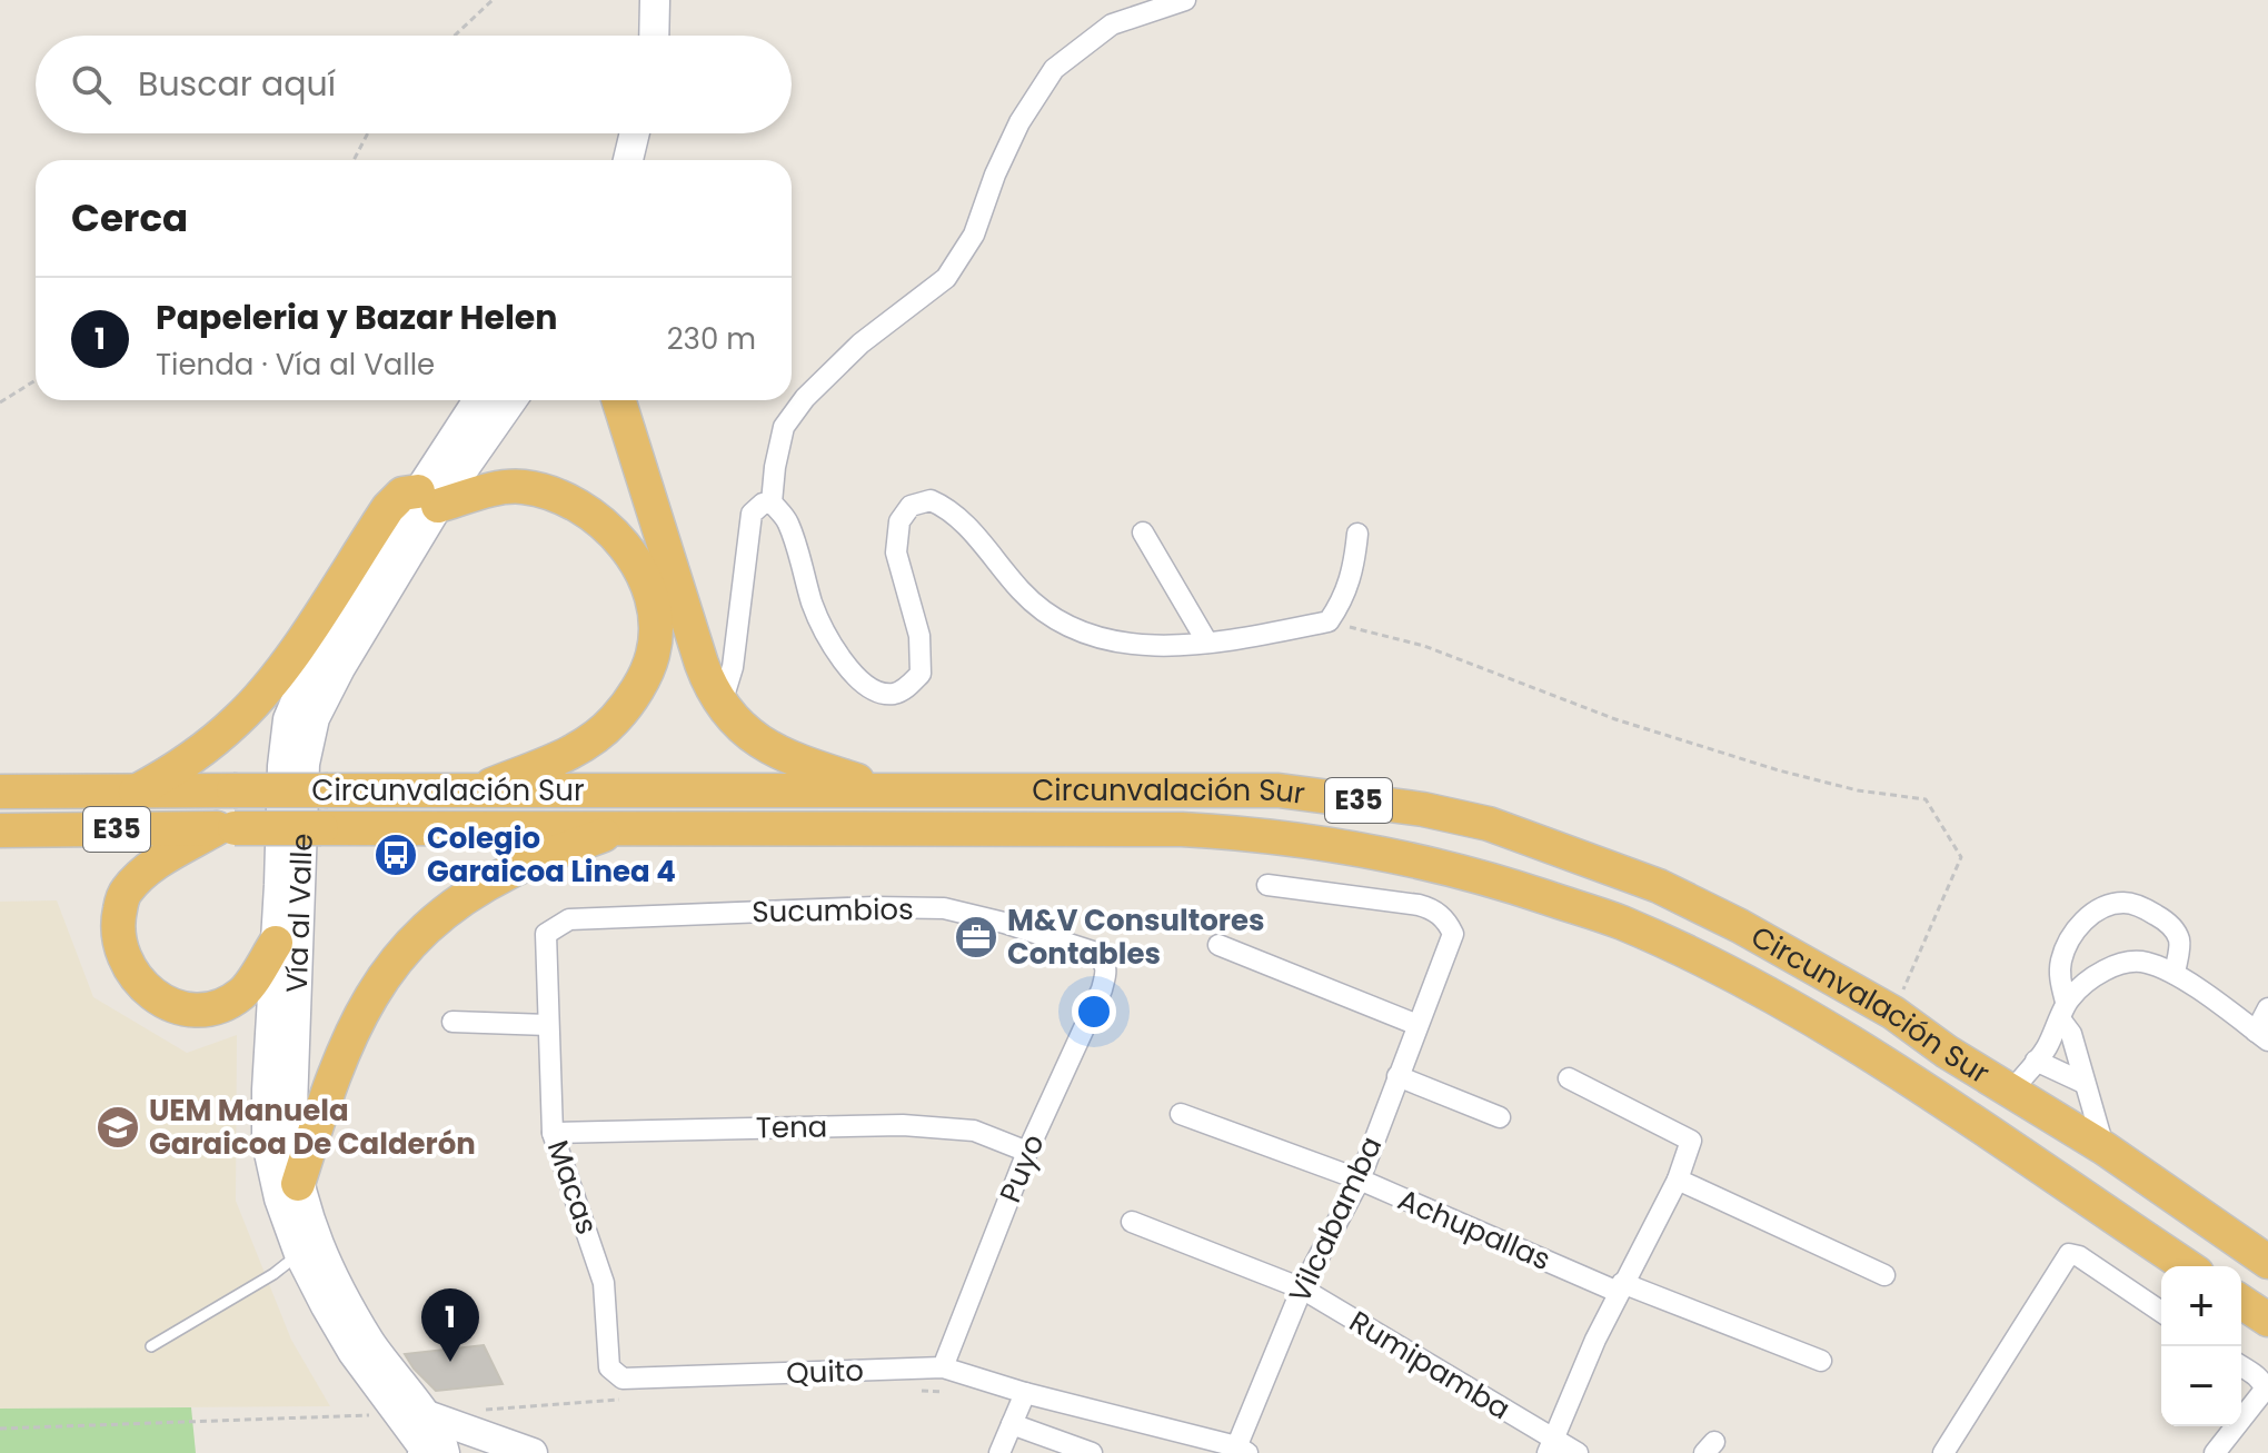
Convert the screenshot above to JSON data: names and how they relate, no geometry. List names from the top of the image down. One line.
{"streets":{"highway":["Circunvalación Sur","E35"],"main road":["Vía al Valle"],"street":["Sucumbios","Tena","Puyo","Macas","Vilcabamba","Achupallas","Rumipamba","Quito"]},"crossings":[["Sucumbios","Puyo"],["Sucumbios","Macas"],["Tena","Puyo"],["Tena","Macas"],["Puyo","Quito"],["Macas","Quito"],["Vilcabamba","Achupallas"],["Vilcabamba","Rumipamba"],["Vilcabamba","Quito"]],"places":{"bus stop":["Colegio Garaicoa Linea 4"],"office":["M&V Consultores Contables"],"school or university":["UEM Manuela Garaicoa De Calderón"]},"page":{"search":"Buscar aquí","heading":"Cerca","list":[{"mark":"1","name":"Papeleria y Bazar Helen","note":"Tienda · Vía al Valle","value":"230 m"}],"map_buttons":["+","−"],"pins":"1"}}
